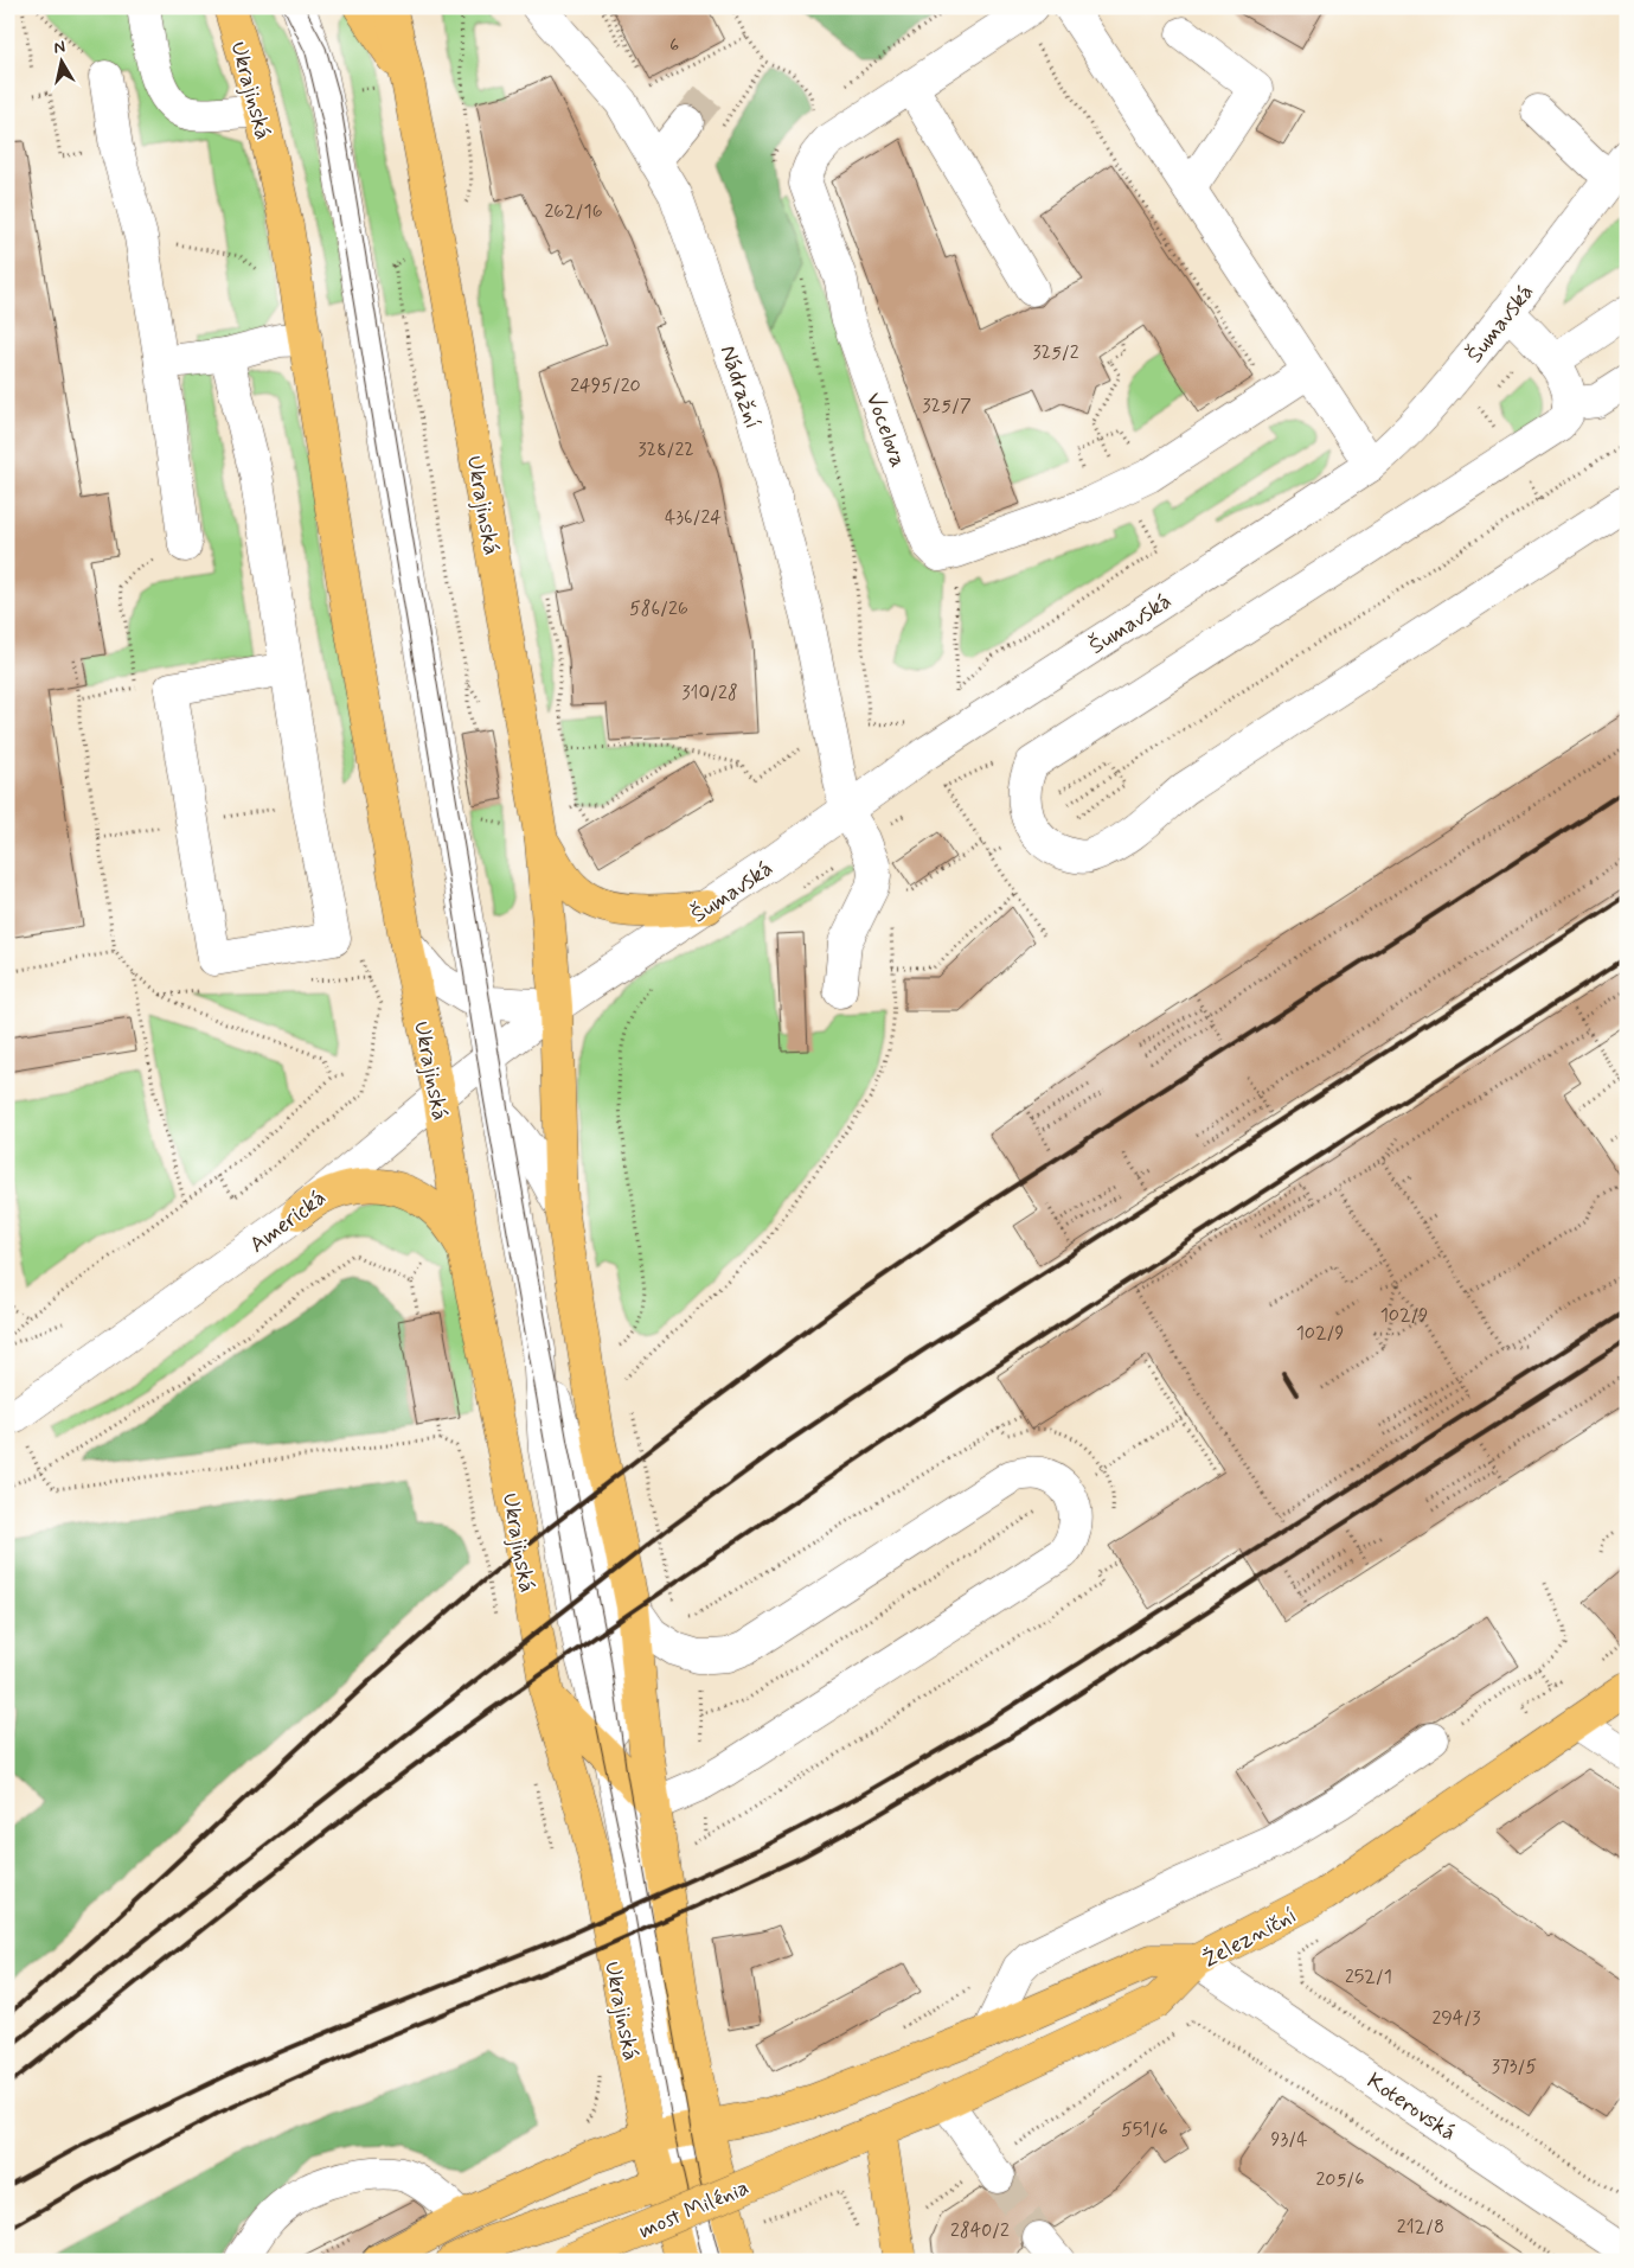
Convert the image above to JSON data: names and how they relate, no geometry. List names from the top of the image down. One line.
{"streets":{"main road":["Ukrajinská","Železniční","most Milénia"],"street":["Šumavská","Nádražní","Vocelova","Americká","Koterovská"]},"crossings":[["Ukrajinská","Šumavská"],["Ukrajinská","Americká"],["Šumavská","Nádražní"],["Šumavská","Americká"],["Železniční","Koterovská"],["Železniční","most Milénia"]],"house_numbers":["6","262/16","325/2","2495/20","325/7","328/22","436/24","586/26","310/28","102/9","102/9","252/1","294/3","373/5","551/6","93/4","205/6","212/8","2840/2"],"north":"top"}
